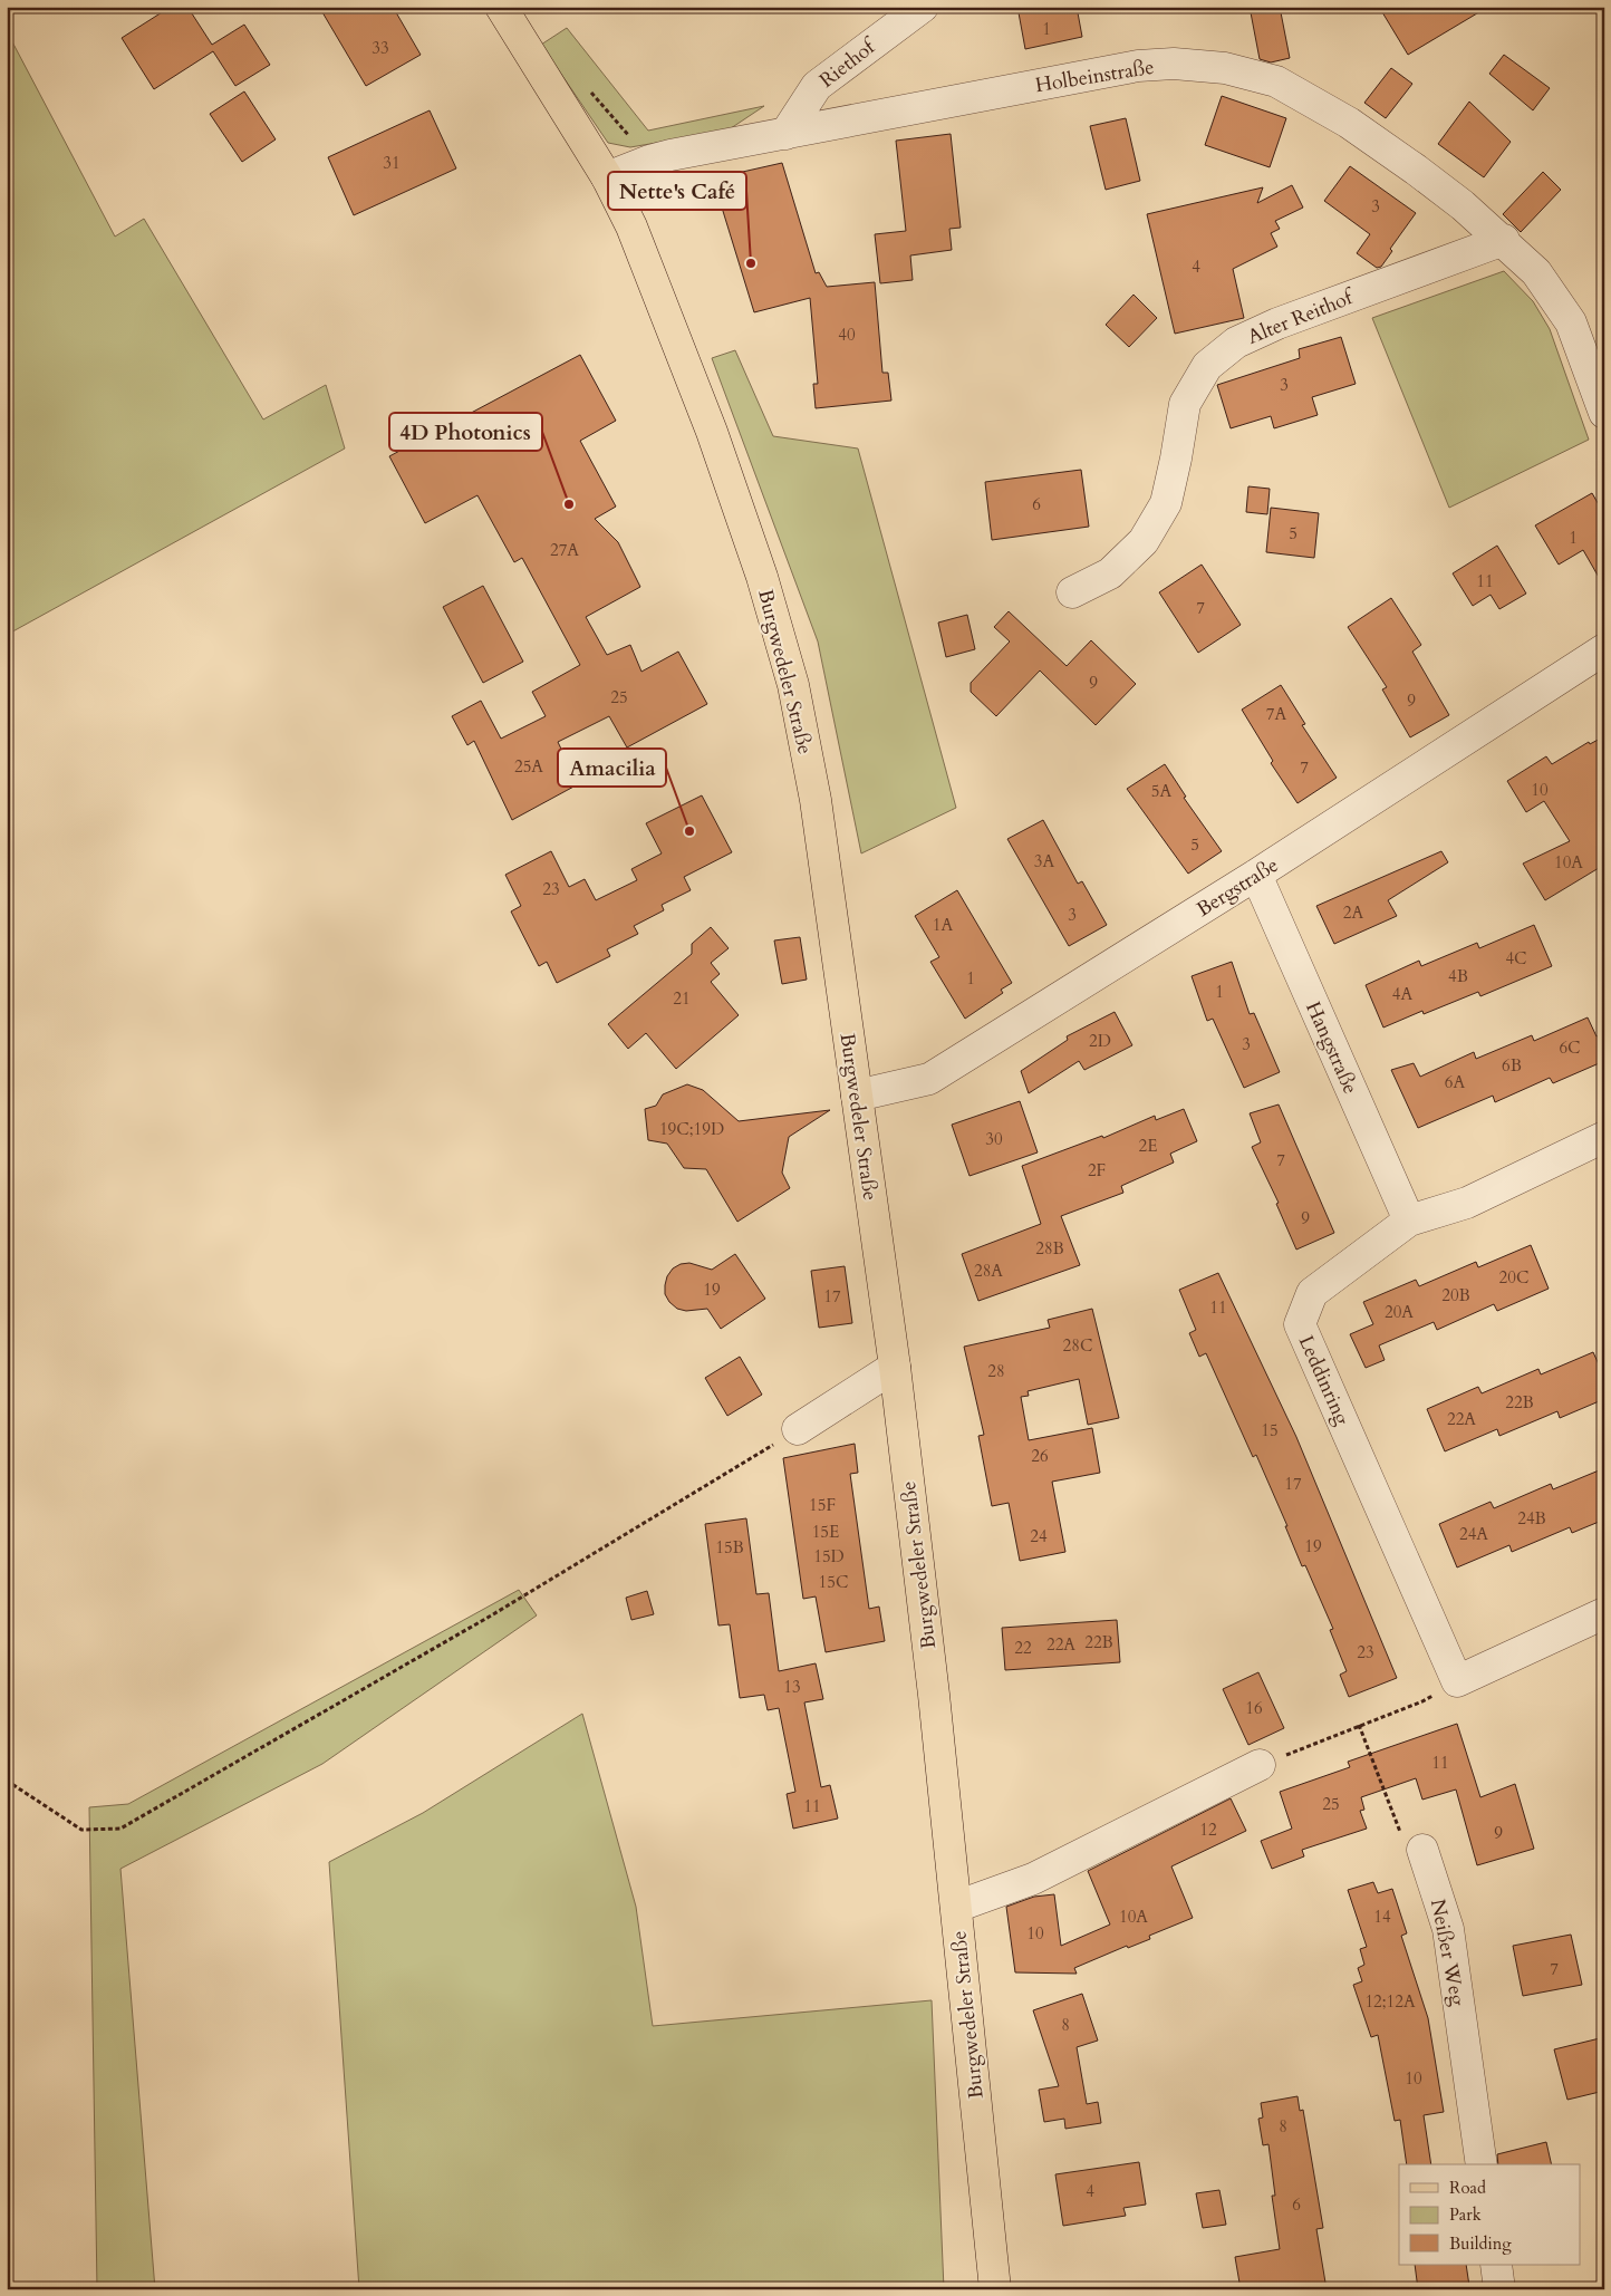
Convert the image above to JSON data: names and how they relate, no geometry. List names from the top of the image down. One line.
{"streets":{"main road":["Burgwedeler Straße"],"street":["Riethof","Holbeinstraße","Alter Reithof","Bergstraße","Hangstraße","Leddinring","Neißer Weg"]},"crossings":[["Riethof","Holbeinstraße"],["Holbeinstraße","Alter Reithof"],["Holbeinstraße","Burgwedeler Straße"],["Burgwedeler Straße","Bergstraße"],["Bergstraße","Hangstraße"],["Hangstraße","Leddinring"]],"places":["Nette's Café","4D Photonics","Amacilia"],"house_numbers":["1","33","31","3","4","40","3","6","5","1","27A","11","7","9","25","9","7A","25A","7","10","5A","5","3A","10A","23","2A","3","1A","4C","4B","1","1","4A","21","2D","3","6C","6B","6A","19C;19D","30","2E","7","2F","9","28B","28A","20C","19","20B","17","11","20A","28C","28","22B","22A","15","26","17","15F","24B","15E","24A","24","19","15B","15D","15C","22B","22A","22","23","13","16","11","25","11","12","9","10A","14","10","7","12;12A","8","10","8","4","6"],"legend":["Road","Park","Building"]}
